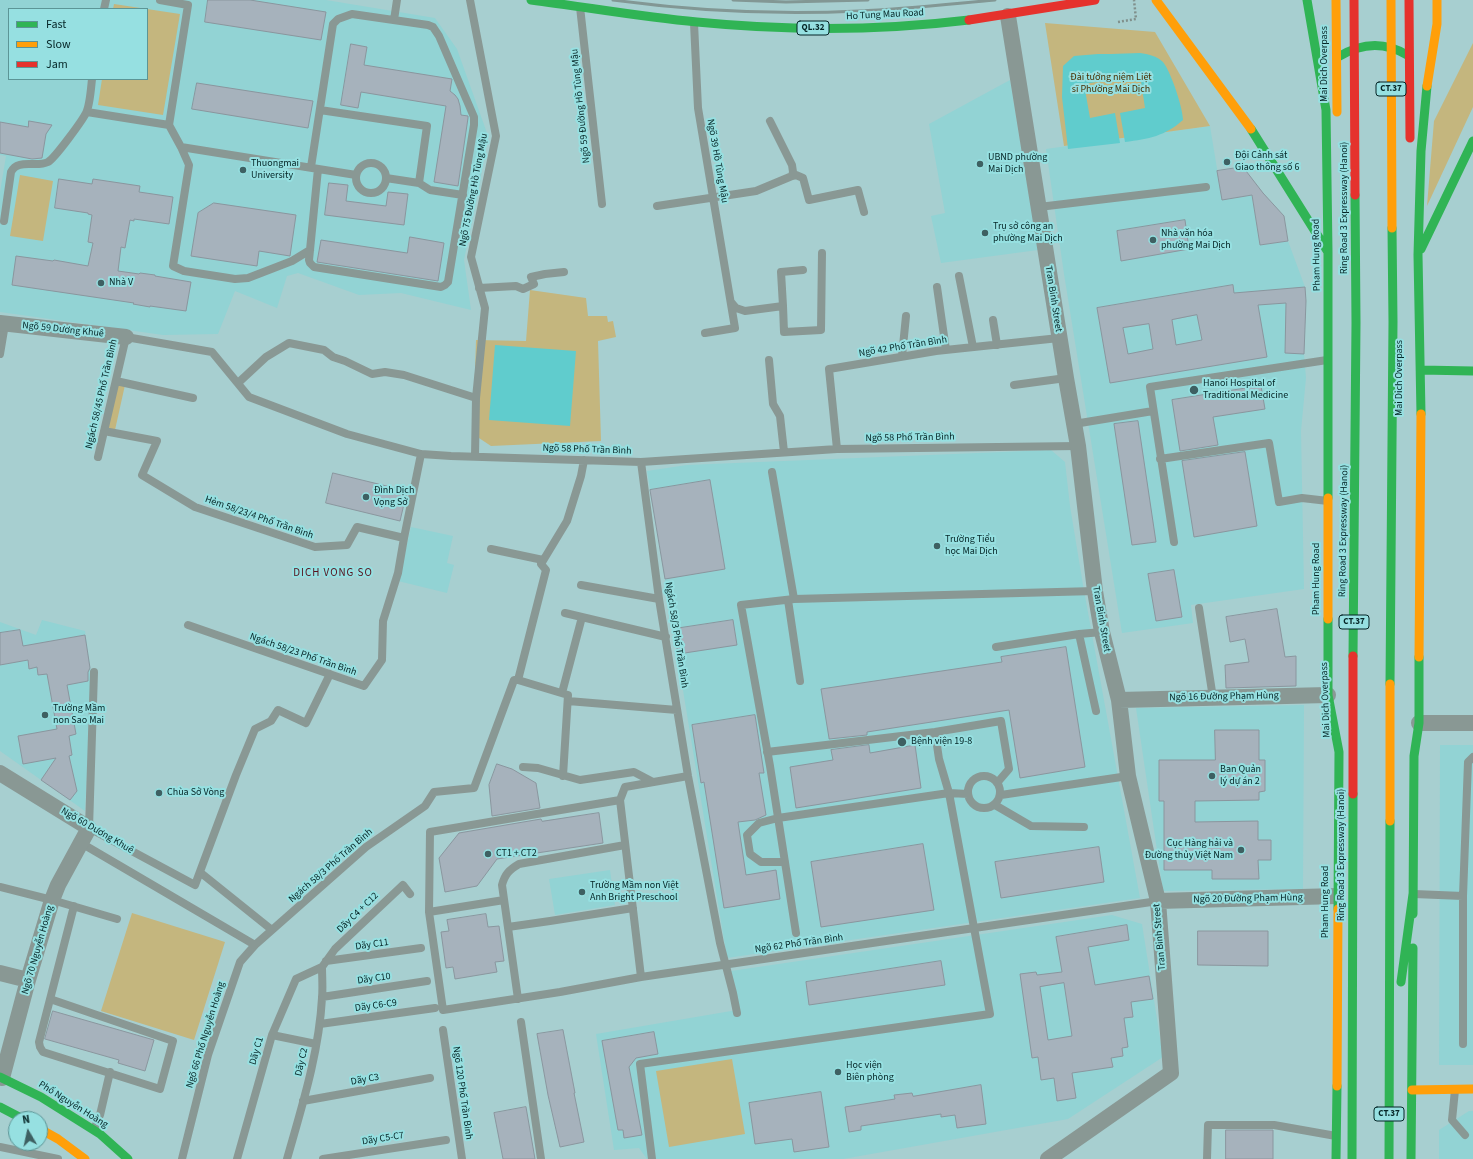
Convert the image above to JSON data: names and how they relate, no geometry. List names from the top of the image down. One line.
{"streets":{"main road":["Ho Tung Mau Road","QL.32","Mai Dich Overpass","CT.37","Ring Road 3 Expressway (Hanoi)","Pham Hung Road","Phố Nguyễn Hoàng"],"street":["Tran Binh Street","Ngõ 59 Dương Khuê","Ngõ 16 Đường Phạm Hùng","Ngõ 60 Dương Khuê","Ngõ 20 Đường Phạm Hùng","Ngõ 70 Nguyễn Hoàng"],"lane":["Ngõ 59 Đường Hồ Tùng Mậu","Ngõ 39 Hồ Tùng Mậu","Ngõ 75 Đường Hồ Tùng Mậu","Ngõ 42 Phố Trần Bình","Ngách 58/45 Phố Trần Bình","Ngõ 58 Phố Trần Bình","Hẻm 58/23/4 Phố Trần Bình","Ngách 58/3 Phố Trần Bình","Ngách 58/23 Phố Trần Bình","Dãy C4 + C12","Ngõ 62 Phố Trần Bình","Dãy C11","Dãy C10","Dãy C6-C9","Ngõ 66 Phố Nguyễn Hoàng","Dãy C1","Dãy C2","Dãy C3","Ngõ 120 Phố Trần Bình","Dãy C5-C7"]},"crossings":[["Ho Tung Mau Road","Ngõ 59 Đường Hồ Tùng Mậu"],["Ho Tung Mau Road","Ngõ 39 Hồ Tùng Mậu"],["Ho Tung Mau Road","Tran Binh Street"],["Mai Dich Overpass","Pham Hung Road"],["Ngõ 75 Đường Hồ Tùng Mậu","Ngõ 58 Phố Trần Bình"],["Pham Hung Road","Ngõ 16 Đường Phạm Hùng"],["Pham Hung Road","Ngõ 20 Đường Phạm Hùng"],["Tran Binh Street","Ngõ 42 Phố Trần Bình"],["Tran Binh Street","Ngõ 58 Phố Trần Bình"],["Tran Binh Street","Ngõ 16 Đường Phạm Hùng"],["Tran Binh Street","Ngõ 20 Đường Phạm Hùng"],["Tran Binh Street","Ngõ 62 Phố Trần Bình"],["Ngõ 59 Dương Khuê","Ngách 58/45 Phố Trần Bình"],["Ngõ 59 Dương Khuê","Ngõ 58 Phố Trần Bình"],["Ngõ 42 Phố Trần Bình","Ngõ 58 Phố Trần Bình"],["Ngách 58/45 Phố Trần Bình","Ngõ 58 Phố Trần Bình"],["Ngách 58/45 Phố Trần Bình","Hẻm 58/23/4 Phố Trần Bình"],["Ngõ 58 Phố Trần Bình","Ngách 58/3 Phố Trần Bình"],["Ngõ 58 Phố Trần Bình","Ngách 58/23 Phố Trần Bình"],["Hẻm 58/23/4 Phố Trần Bình","Ngách 58/23 Phố Trần Bình"],["Ngách 58/3 Phố Trần Bình","Ngõ 62 Phố Trần Bình"],["Ngách 58/3 Phố Trần Bình","Ngõ 66 Phố Nguyễn Hoàng"],["Ngõ 60 Dương Khuê","Ngõ 70 Nguyễn Hoàng"],["Ngõ 20 Đường Phạm Hùng","Ngõ 62 Phố Trần Bình"],["Dãy C4 + C12","Dãy C11"],["Dãy C4 + C12","Dãy C1"],["Dãy C4 + C12","Dãy C2"],["Ngõ 62 Phố Trần Bình","Dãy C6-C9"],["Dãy C11","Dãy C1"],["Dãy C11","Dãy C2"],["Ngõ 70 Nguyễn Hoàng","Phố Nguyễn Hoàng"],["Dãy C10","Dãy C2"],["Dãy C6-C9","Dãy C2"],["Dãy C1","Dãy C2"],["Dãy C2","Dãy C3"]],"districts":["DICH VONG SO"],"parks":["Đài tưởng niệm Liệt sĩ Phường Mai Dịch"],"places":["Đội Cảnh sát Giao thông số 6","UBND phường Mai Dịch","Thuongmai University","Trụ sở công an phường Mai Dịch","Nhà văn hóa phường Mai Dịch","Nhà V","Hanoi Hospital of Traditional Medicine","Đình Dịch Vọng Sở","Trường Tiểu học Mai Dịch","Trường Mầm non Sao Mai","Bệnh viện 19-8","Ban Quản lý dự án 2","Chùa Sở Vòng","Cục Hàng hải và Đường thủy Việt Nam","CT1 + CT2","Trường Mầm non Việt Anh Bright Preschool","Học viện Biên phòng"],"legend":["Fast","Slow","Jam"],"north":"top"}
